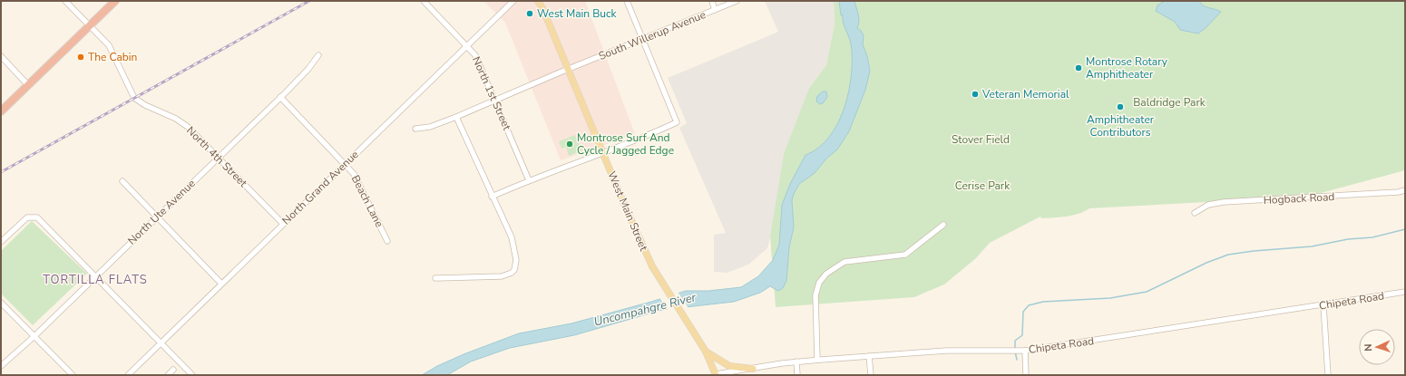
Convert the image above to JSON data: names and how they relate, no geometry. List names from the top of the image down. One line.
{"streets":{"main road":["West Main Street"],"street":["South Willerup Avenue","North 1st Street","North 4th Street","North Grand Avenue","Hogback Road","Beach Lane","North Ute Avenue","Chipeta Road"]},"crossings":[["South Willerup Avenue","North 1st Street"],["South Willerup Avenue","West Main Street"],["North 1st Street","North Grand Avenue"],["North 4th Street","North Grand Avenue"],["North 4th Street","North Ute Avenue"],["North Grand Avenue","Beach Lane"],["Beach Lane","North Ute Avenue"],["West Main Street","Chipeta Road"]],"districts":["TORTILLA FLATS"],"water":["Uncompahgre River"],"parks":["Baldridge Park","Stover Field","Cerise Park"],"places":["West Main Buck","The Cabin","Montrose Rotary Amphitheater","Veteran Memorial","Amphitheater Contributors","Montrose Surf And Cycle / Jagged Edge"],"north":"left"}
